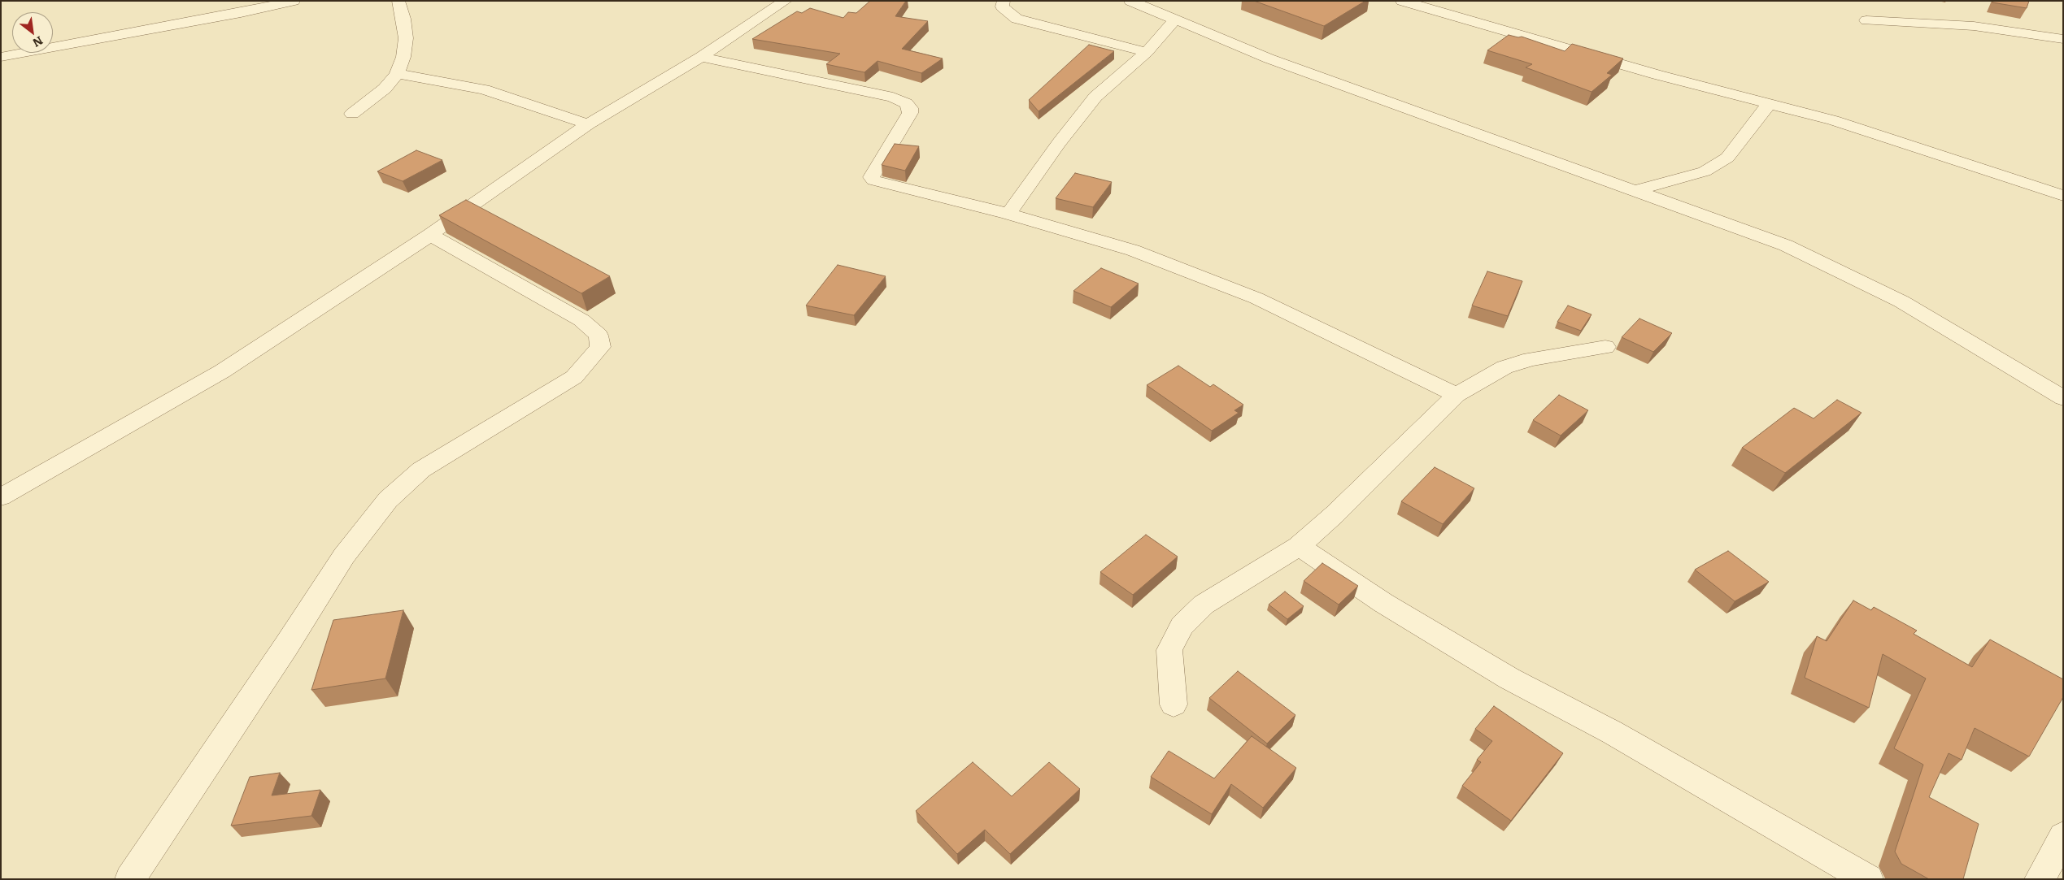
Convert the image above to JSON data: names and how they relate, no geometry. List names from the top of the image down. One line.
{"north":"bottom right"}
